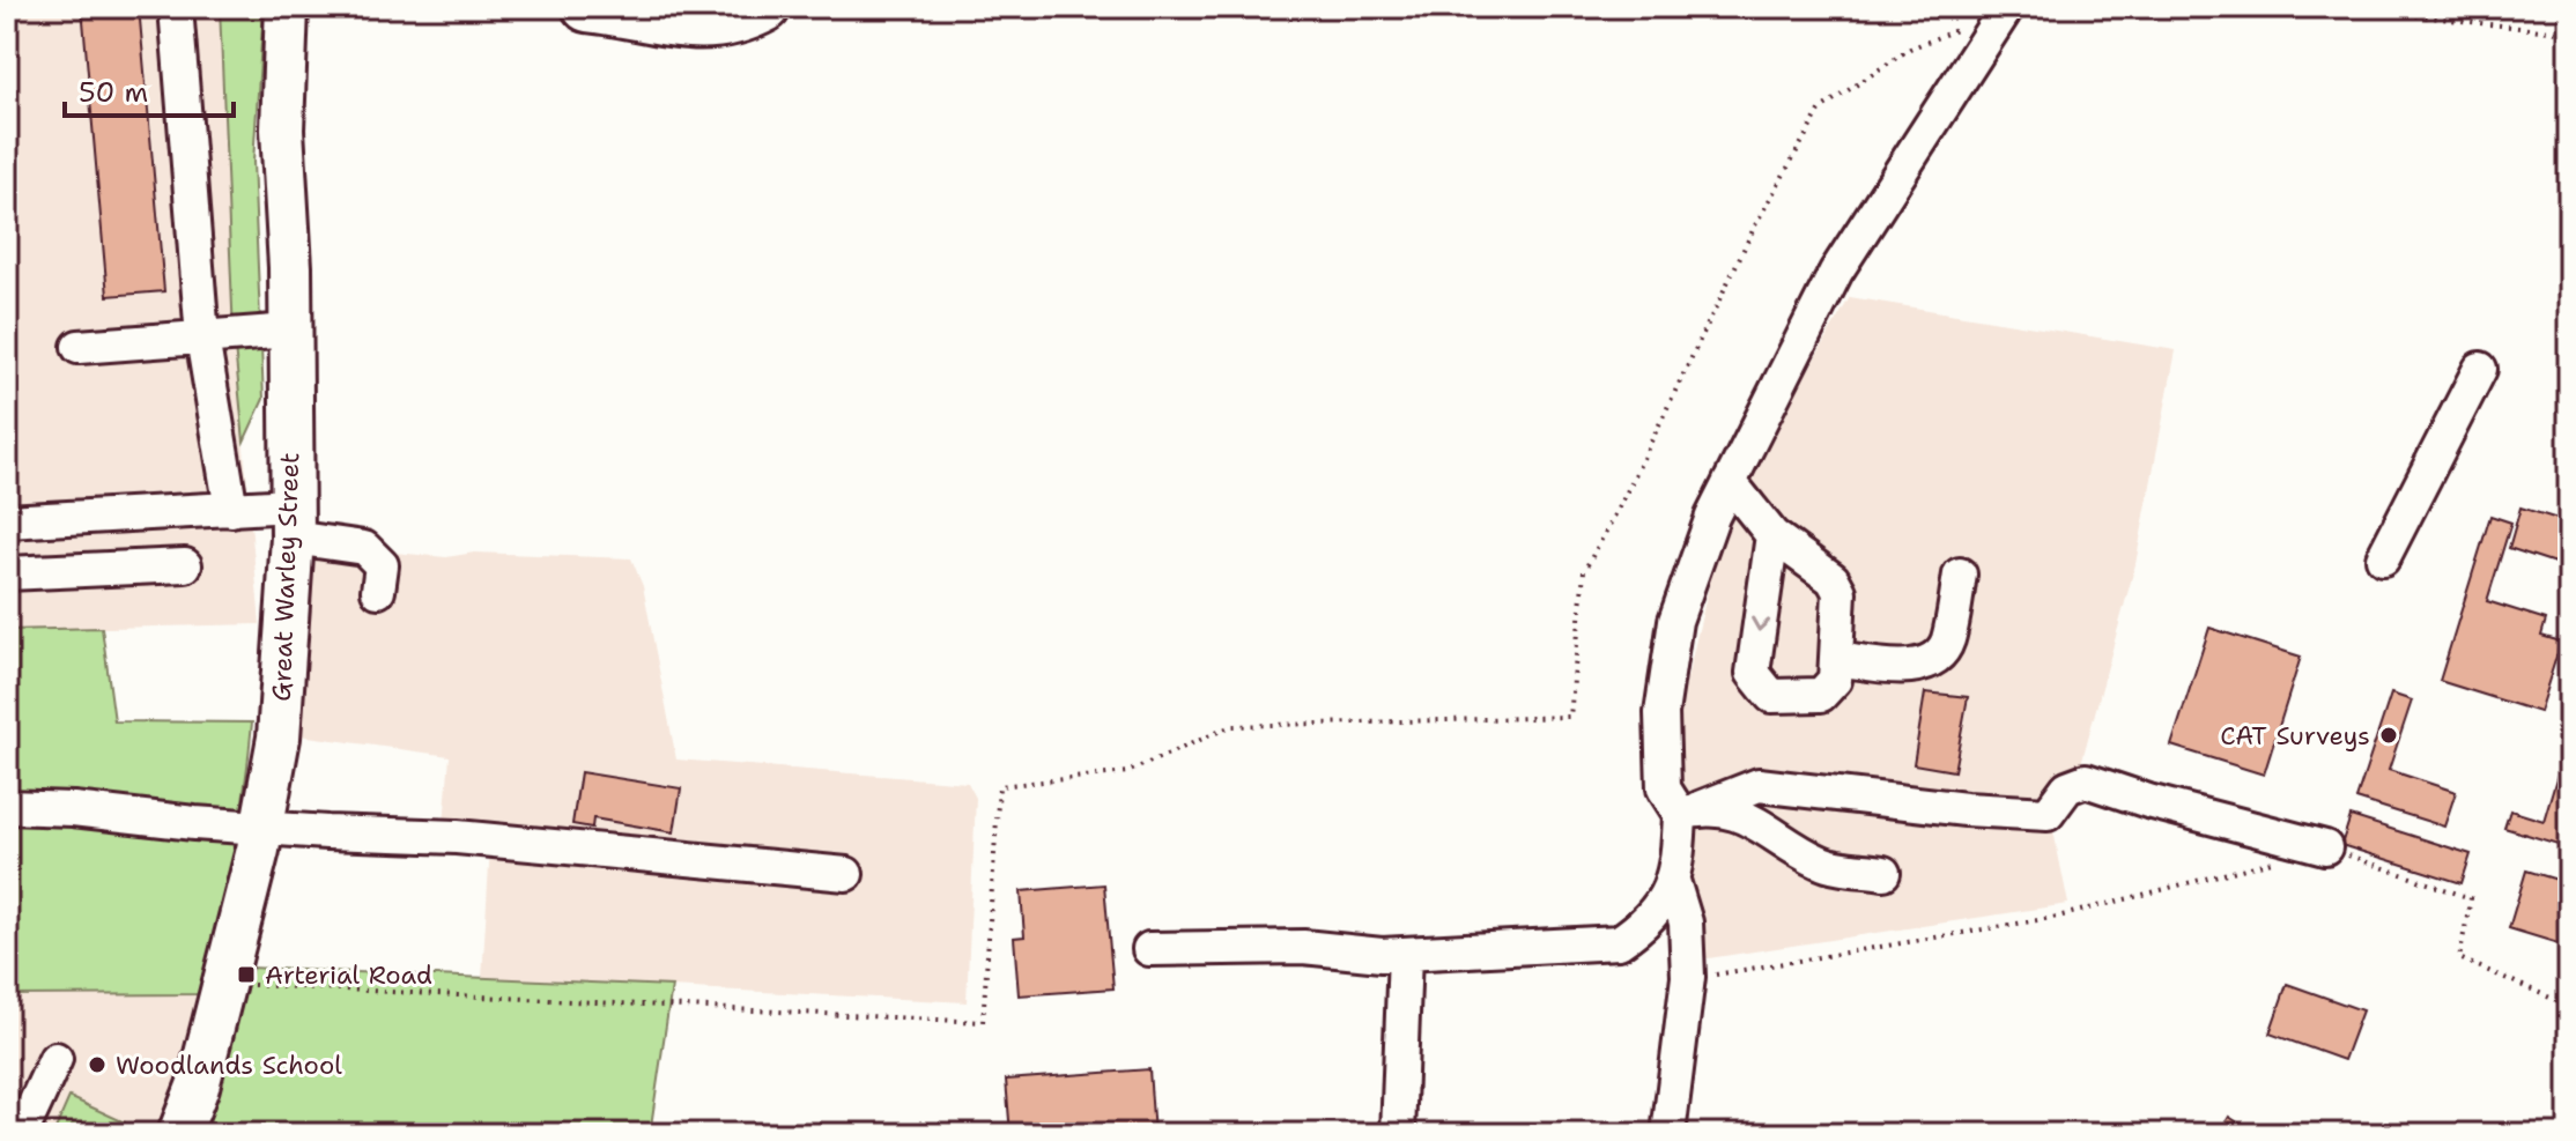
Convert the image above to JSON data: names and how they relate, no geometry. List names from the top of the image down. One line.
{"streets":{"main road":["Great Warley Street"]},"places":{"other":["CAT Surveys","Woodlands School"],"transit":["Arterial Road"]},"scale_bar":"50 m"}
